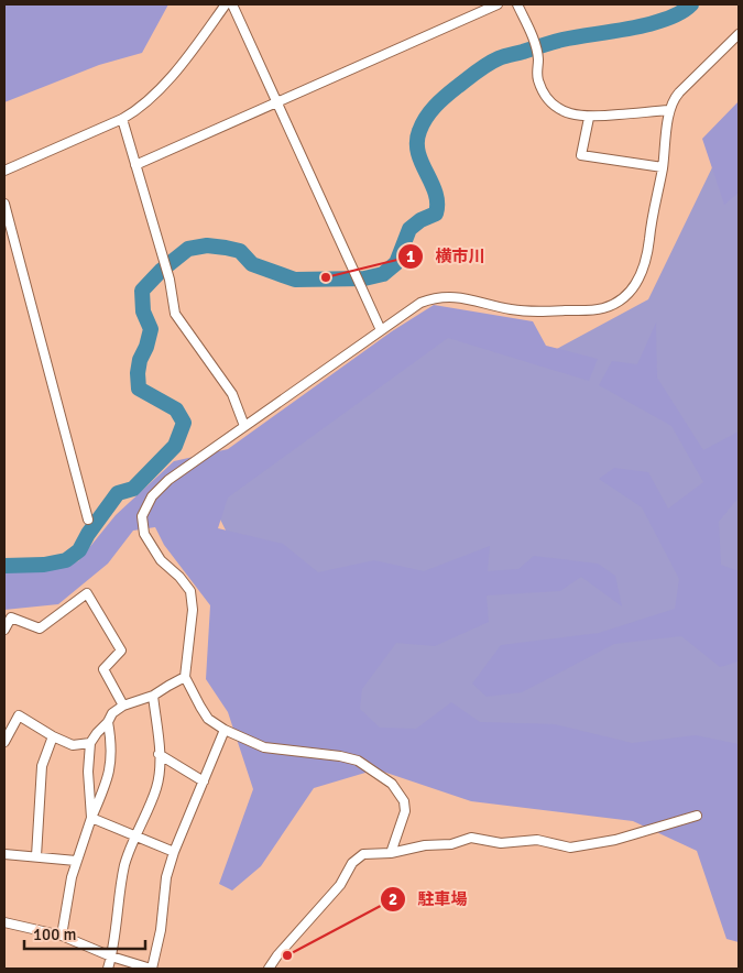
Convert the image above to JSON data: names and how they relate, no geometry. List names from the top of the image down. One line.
{"places":["横市川","駐車場"],"scale_bar":"100 m"}
